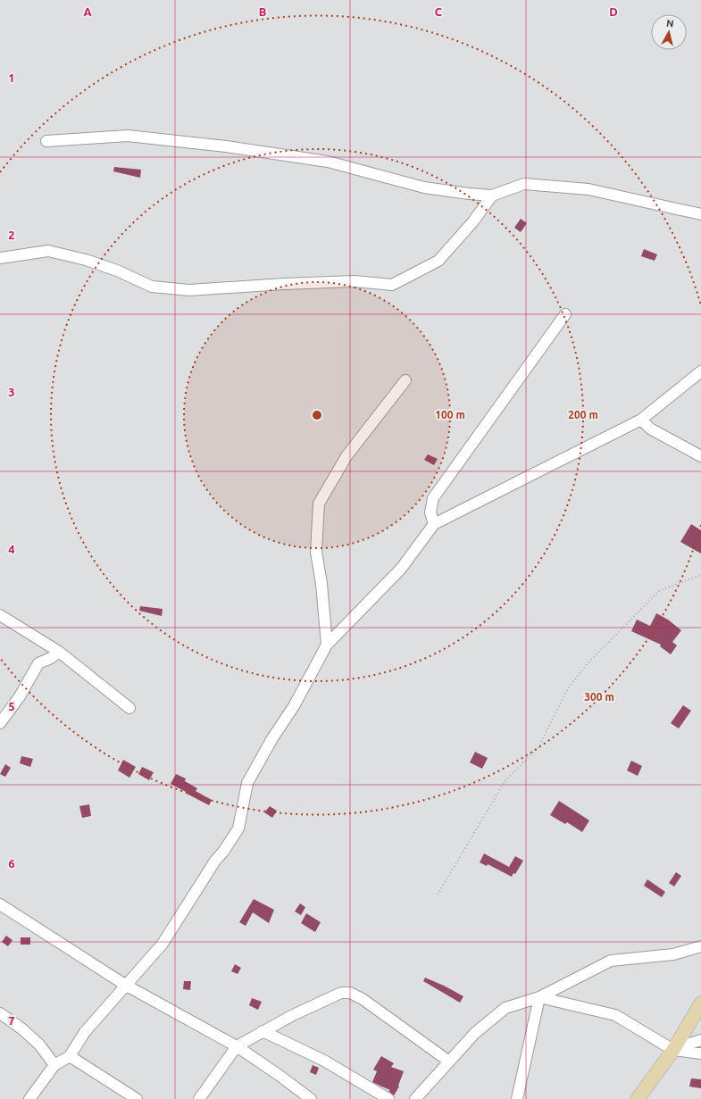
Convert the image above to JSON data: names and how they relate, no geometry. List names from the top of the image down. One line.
{"north":"top","grid":{"columns":["A","B","C","D"],"rows":["1","2","3","4","5","6","7"]},"rings":["100 m","200 m","300 m"]}
